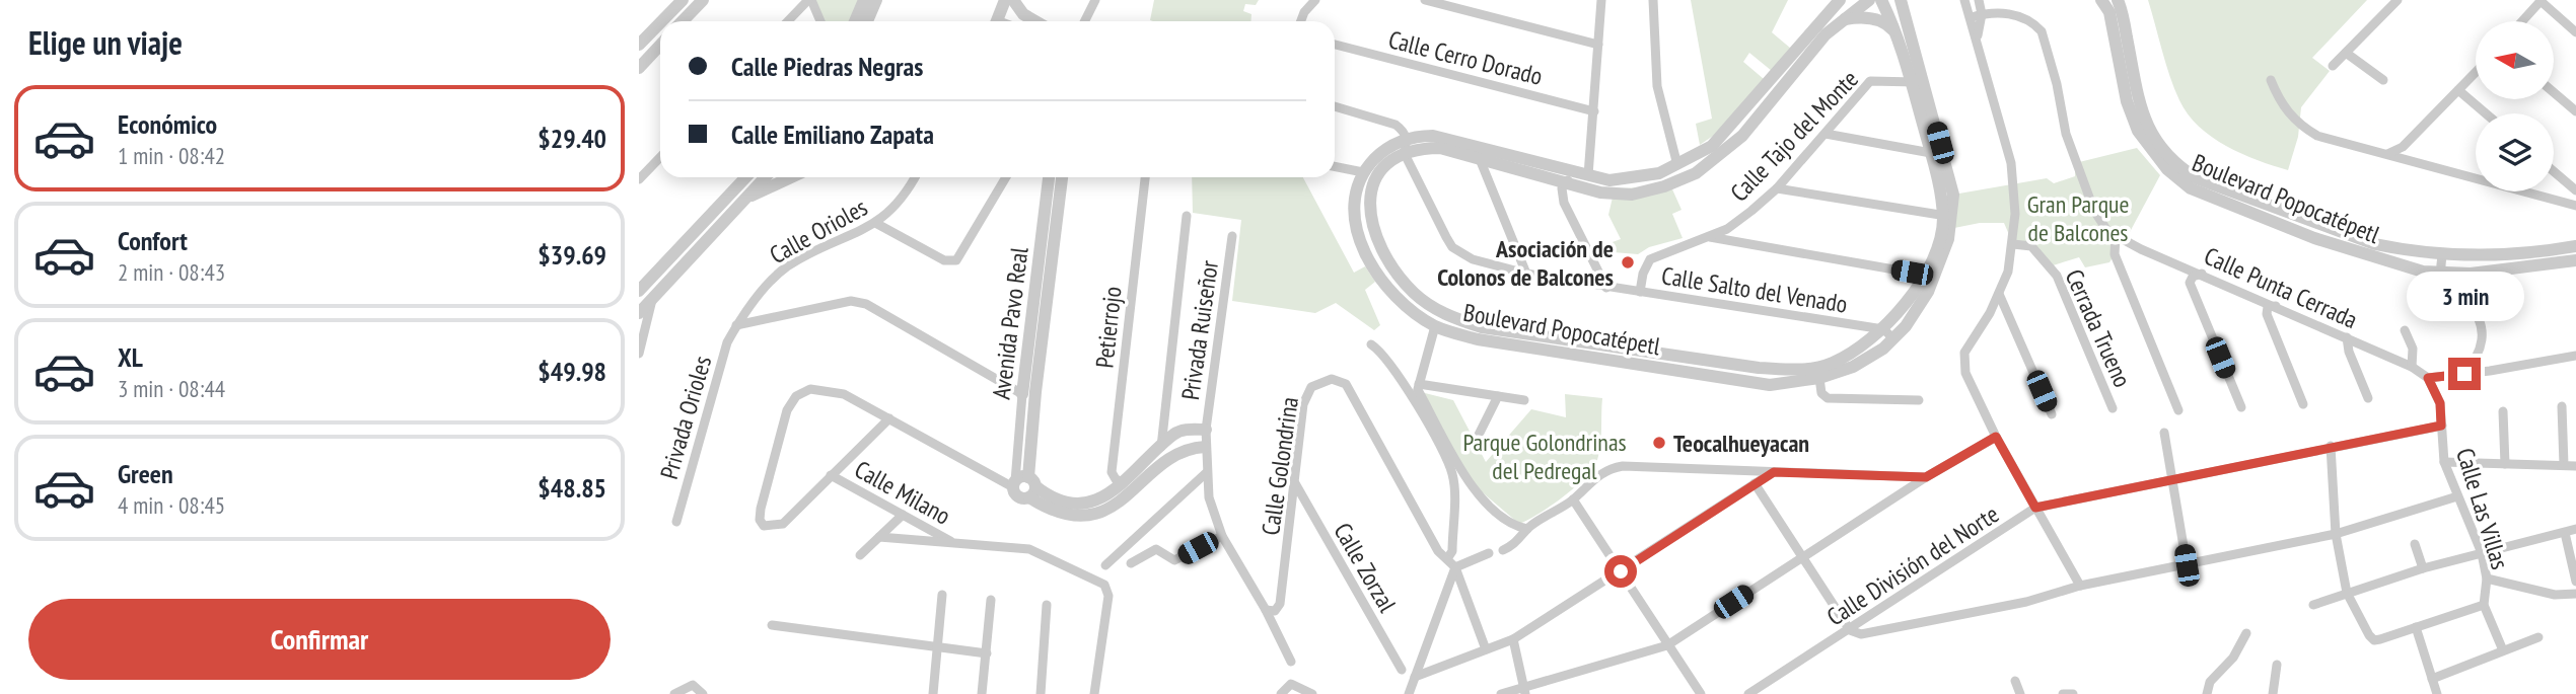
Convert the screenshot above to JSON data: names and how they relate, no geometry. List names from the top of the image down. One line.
{"streets":{"street":["Calle Cerro Dorado","Calle Tajo del Monte","Boulevard Popocatépetl","Calle Orioles","Calle Punta Cerrada","Calle Salto del Venado","Avenida Pavo Real","Petierrojo","Cerrada Trueno","Privada Ruiseñor","Privada Orioles","Calle Golondrina","Calle Milano","Calle Las Villas","Calle División del Norte","Calle Zorzal"]},"crossings":[["Calle Tajo del Monte","Boulevard Popocatépetl"],["Calle Tajo del Monte","Calle Salto del Venado"],["Boulevard Popocatépetl","Calle Salto del Venado"],["Calle Orioles","Privada Orioles"],["Calle Punta Cerrada","Calle Las Villas"],["Privada Ruiseñor","Calle Golondrina"],["Calle Golondrina","Calle Zorzal"],["Calle Las Villas","Calle División del Norte"]],"parks":["Gran Parque de Balcones","Parque Golondrinas del Pedregal"],"places":["Asociación de Colonos de Balcones","Teocalhueyacan"],"north":"left","page":{"heading":"Elige un viaje","banner":["Calle Piedras Negras","Calle Emiliano Zapata"],"list":[{"name":"Económico","note":"1 min · 08:42","value":"$29.40"},{"name":"Confort","note":"2 min · 08:43","value":"$39.69"},{"name":"XL","note":"3 min · 08:44","value":"$49.98"},{"name":"Green","note":"4 min · 08:45","value":"$48.85"}],"bubble":"3 min","buttons":"Confirmar"}}
